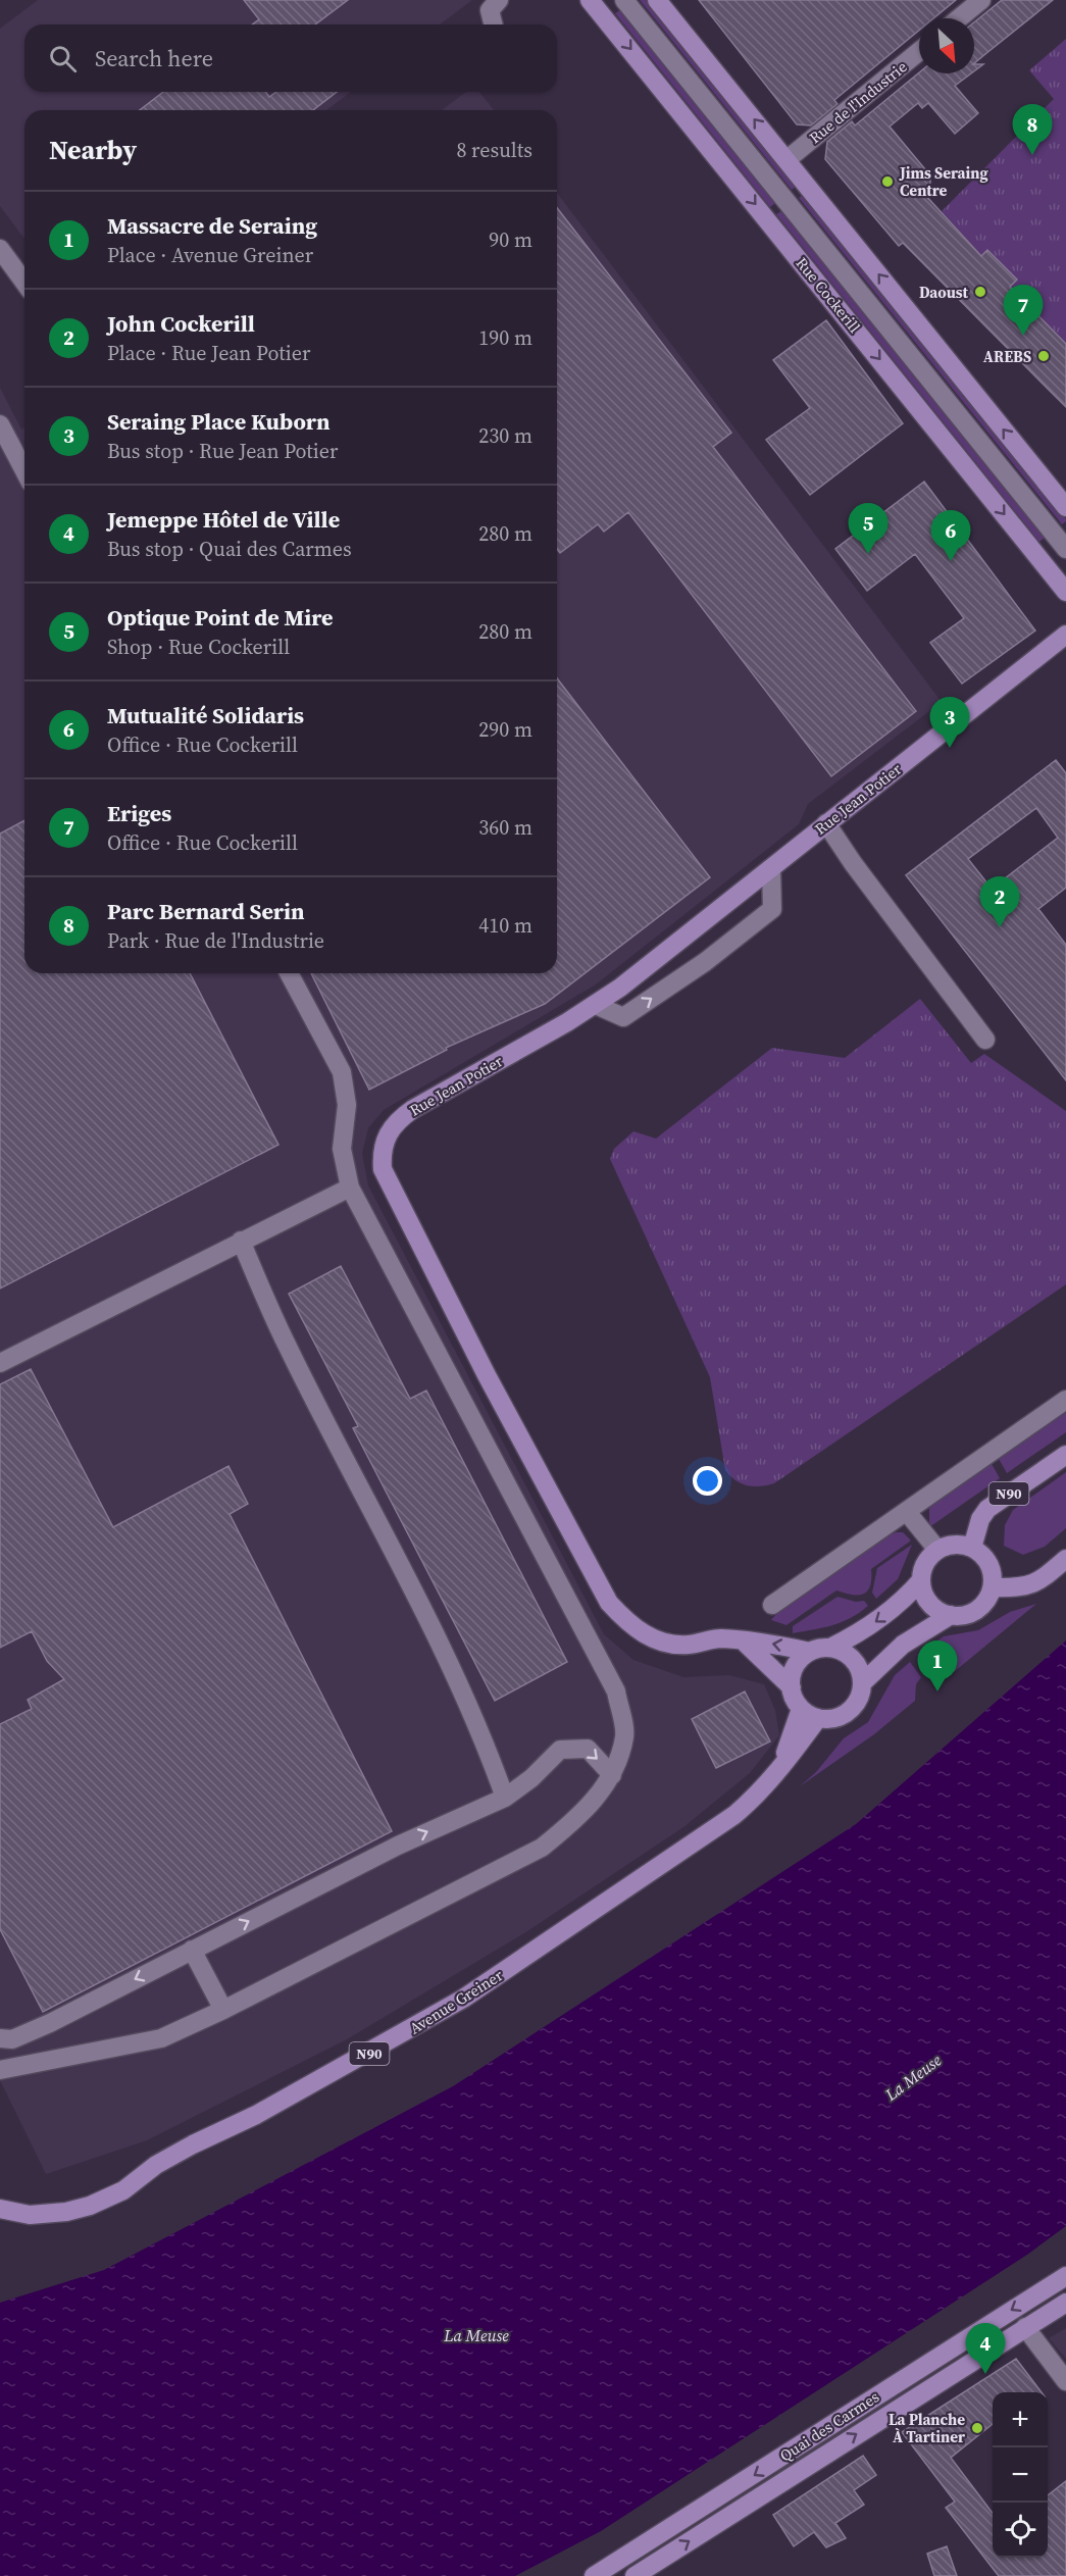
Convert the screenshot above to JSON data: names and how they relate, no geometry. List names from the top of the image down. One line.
{"streets":{"main road":["Rue Cockerill","Rue Jean Potier","N90","Avenue Greiner","Quai des Carmes"],"street":["Rue de l'Industrie"]},"crossings":[["Rue Jean Potier","Avenue Greiner"]],"water":["La Meuse"],"places":["Jims Seraing Centre","Daoust","AREBS","La Planche À Tartiner"],"north":"bottom right","page":{"search":"Search here","pins":["8","7","5","6","3","2","1","4"],"heading":["Nearby","8 results"],"list":[{"mark":"1","name":"Massacre de Seraing","note":"Place · Avenue Greiner","value":"90 m"},{"mark":"2","name":"John Cockerill","note":"Place · Rue Jean Potier","value":"190 m"},{"mark":"3","name":"Seraing Place Kuborn","note":"Bus stop · Rue Jean Potier","value":"230 m"},{"mark":"4","name":"Jemeppe Hôtel de Ville","note":"Bus stop · Quai des Carmes","value":"280 m"},{"mark":"5","name":"Optique Point de Mire","note":"Shop · Rue Cockerill","value":"280 m"},{"mark":"6","name":"Mutualité Solidaris","note":"Office · Rue Cockerill","value":"290 m"},{"mark":"7","name":"Eriges","note":"Office · Rue Cockerill","value":"360 m"},{"mark":"8","name":"Parc Bernard Serin","note":"Park · Rue de l'Industrie","value":"410 m"}],"map_buttons":["+","−"]}}
